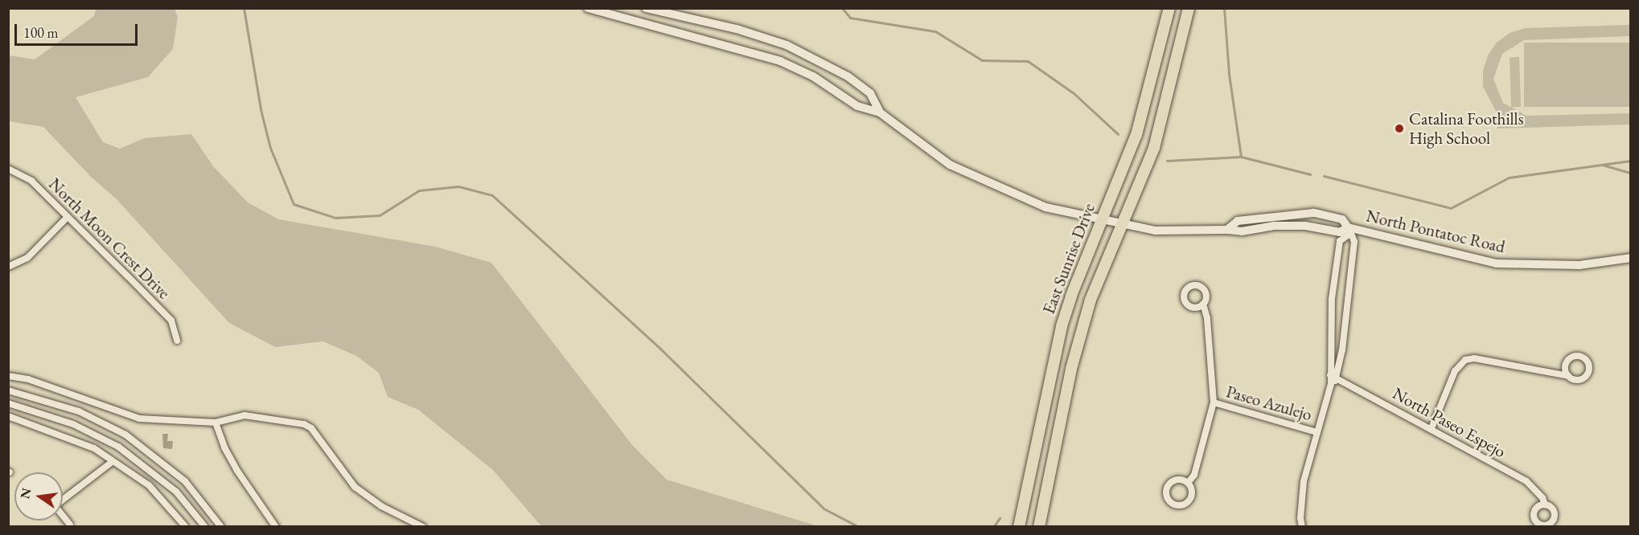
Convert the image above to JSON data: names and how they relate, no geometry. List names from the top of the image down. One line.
{"streets":{"main road":["East Sunrise Drive"],"street":["North Pontatoc Road","North Moon Crest Drive","Paseo Azulejo","North Paseo Espejo"]},"crossings":[["North Pontatoc Road","East Sunrise Drive"]],"places":["Catalina Foothills High School"],"scale_bar":"100 m","north":"left"}
